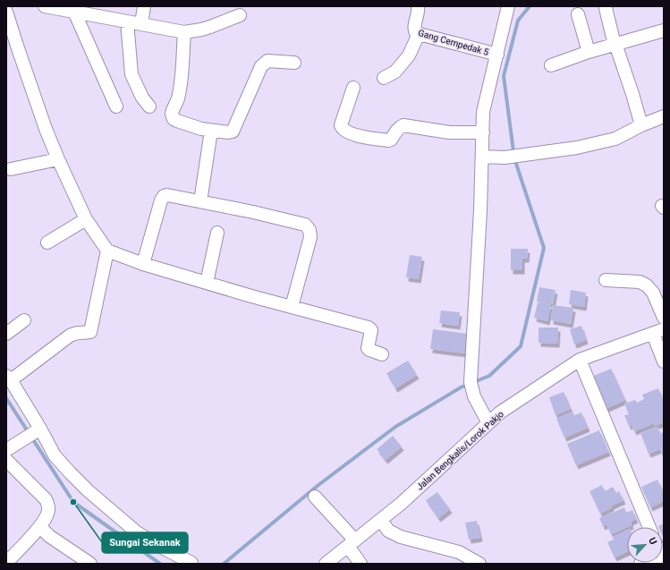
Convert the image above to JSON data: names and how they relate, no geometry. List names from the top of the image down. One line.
{"streets":{"street":["Gang Cempedak 5","Jalan Bengkalis/Lorok Pakjo"]},"places":["Sungai Sekanak"],"north":"top right"}
